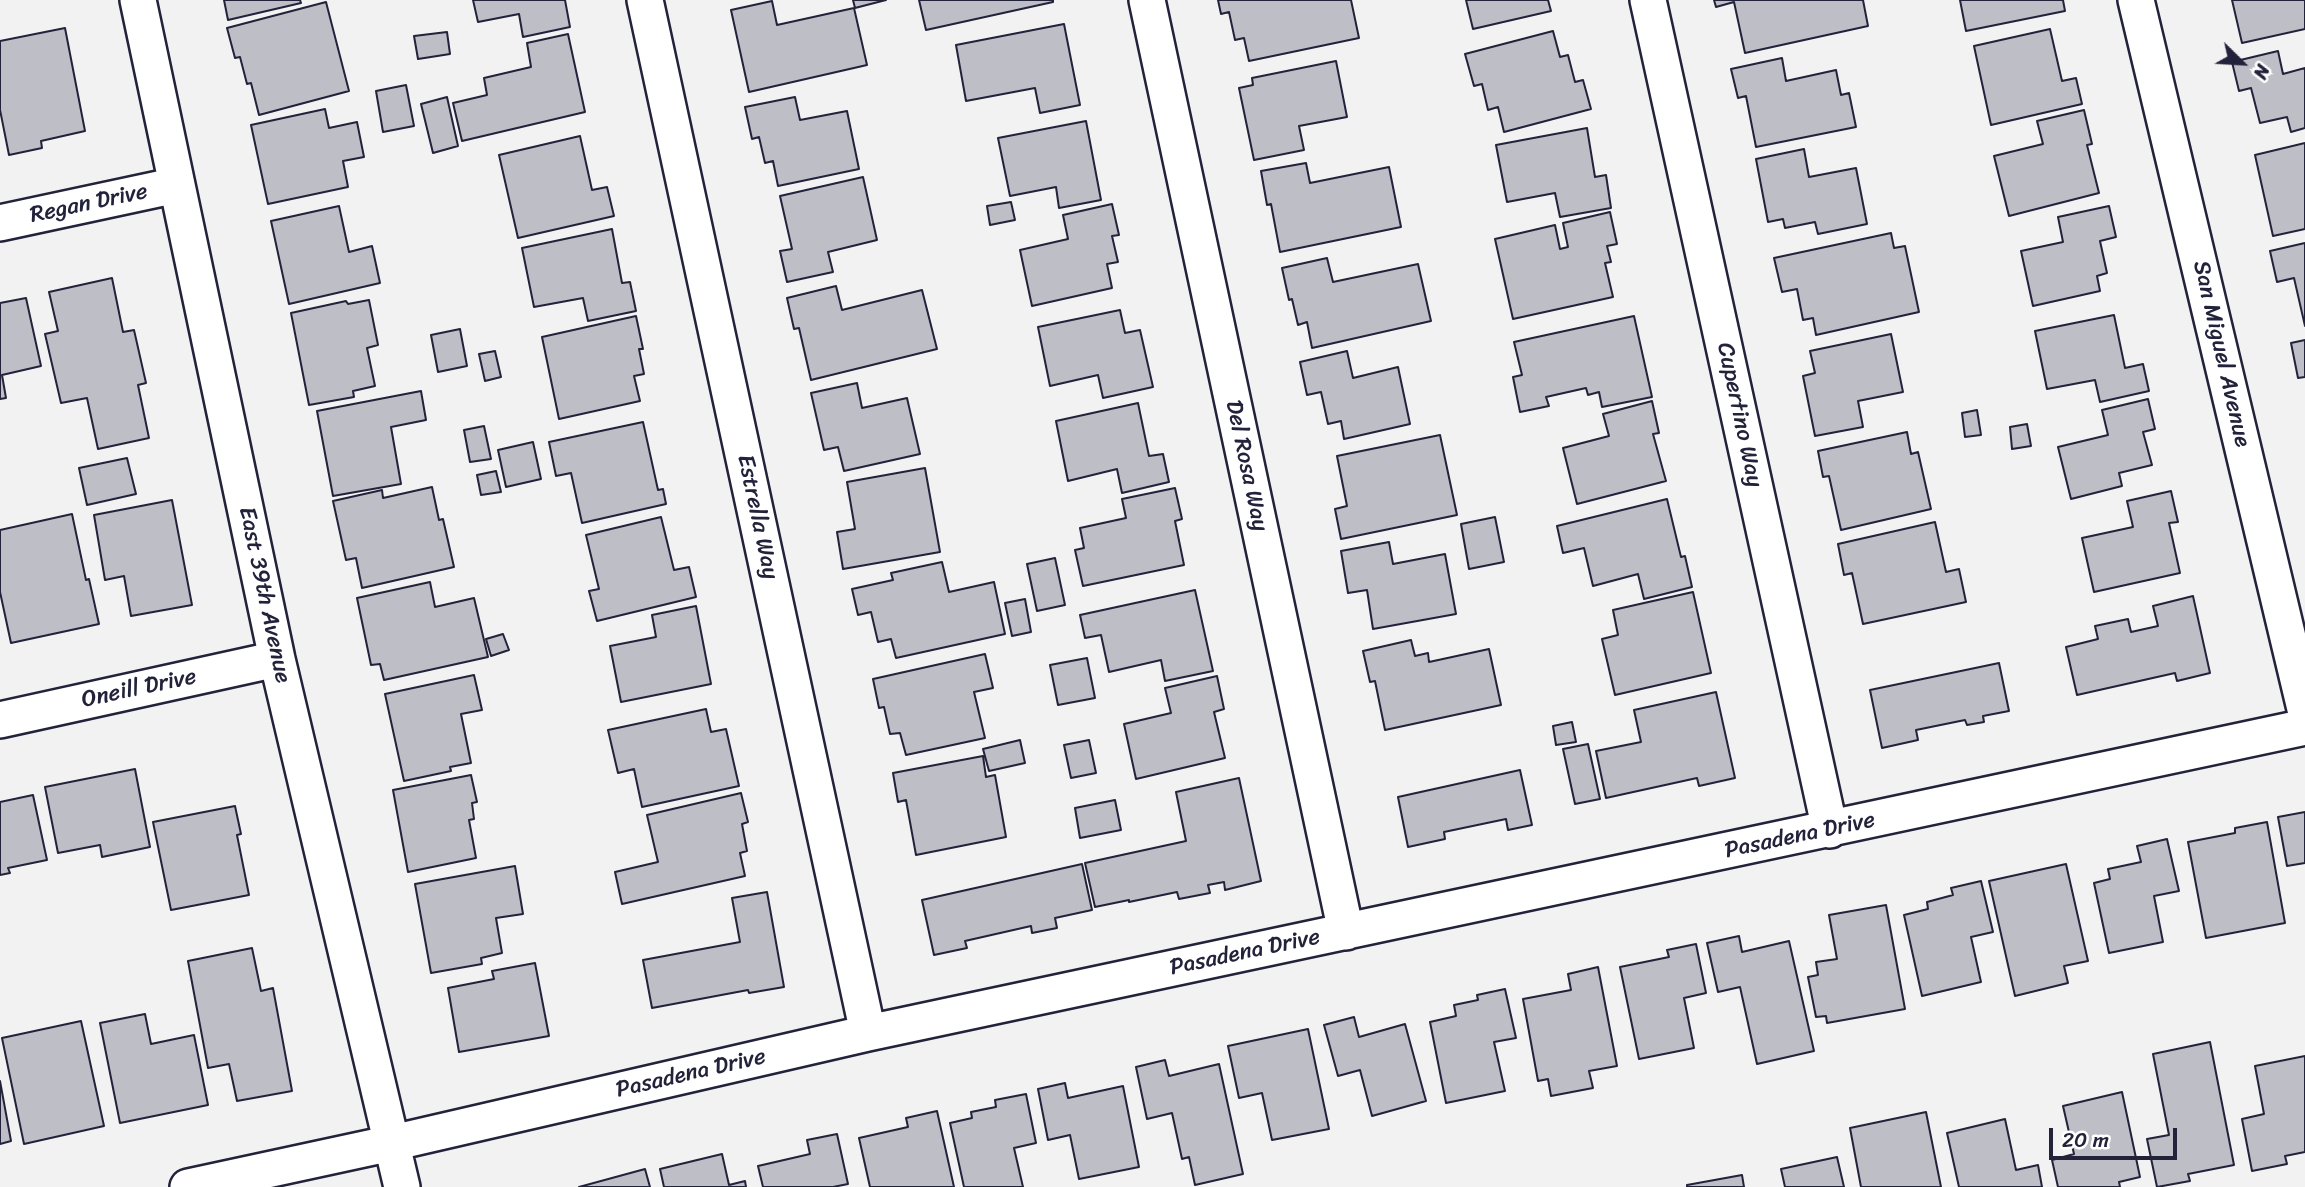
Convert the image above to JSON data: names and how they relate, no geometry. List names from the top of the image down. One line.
{"streets":{"street":["Regan Drive","San Miguel Avenue","Cupertino Way","Del Rosa Way","Estrella Way","East 39th Avenue","Oneill Drive","Pasadena Drive"]},"crossings":[["Regan Drive","East 39th Avenue"],["Cupertino Way","Pasadena Drive"],["Del Rosa Way","Pasadena Drive"],["Estrella Way","Pasadena Drive"],["East 39th Avenue","Oneill Drive"],["East 39th Avenue","Pasadena Drive"]],"scale_bar":"20 m","north":"bottom right"}
